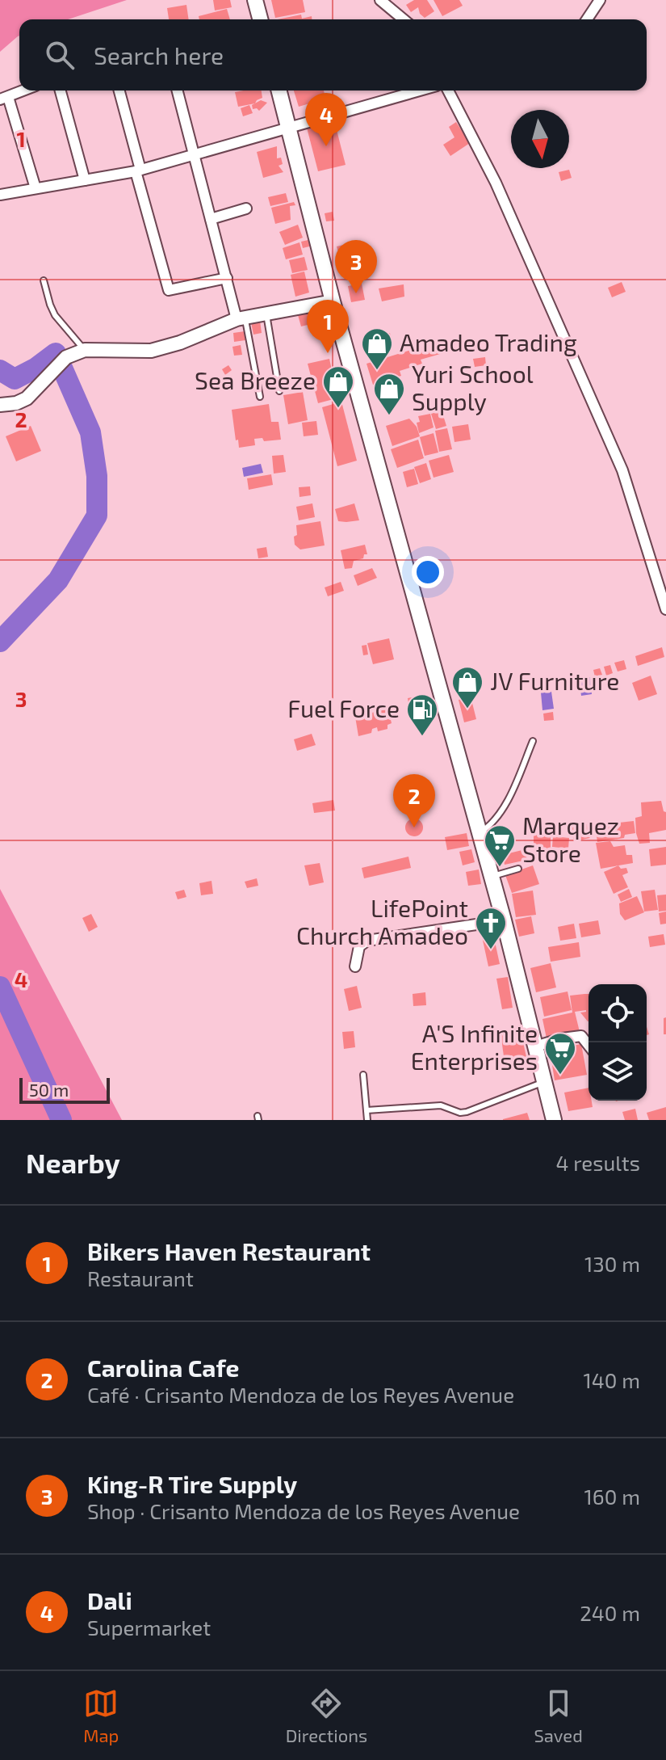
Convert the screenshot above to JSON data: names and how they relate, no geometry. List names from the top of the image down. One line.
{"places":{"shop":["Amadeo Trading","Sea Breeze","Yuri School Supply","JV Furniture"],"fuel station":["Fuel Force"],"supermarket":["Marquez Store","A'S Infinite Enterprises"],"church":["LifePoint Church Amadeo"]},"scale_bar":"50 m","north":"bottom","page":{"search":"Search here","pins":["4","3","1","2"],"scale":"50 m","heading":["Nearby","4 results"],"list":[{"mark":"1","name":"Bikers Haven Restaurant","note":"Restaurant","value":"130 m"},{"mark":"2","name":"Carolina Cafe","note":"Café · Crisanto Mendoza de los Reyes Avenue","value":"140 m"},{"mark":"3","name":"King-R Tire Supply","note":"Shop · Crisanto Mendoza de los Reyes Avenue","value":"160 m"},{"mark":"4","name":"Dali","note":"Supermarket","value":"240 m"}],"nav":["Map","Directions","Saved"]},"grid":{"rows":["1","2","3","4"]}}
